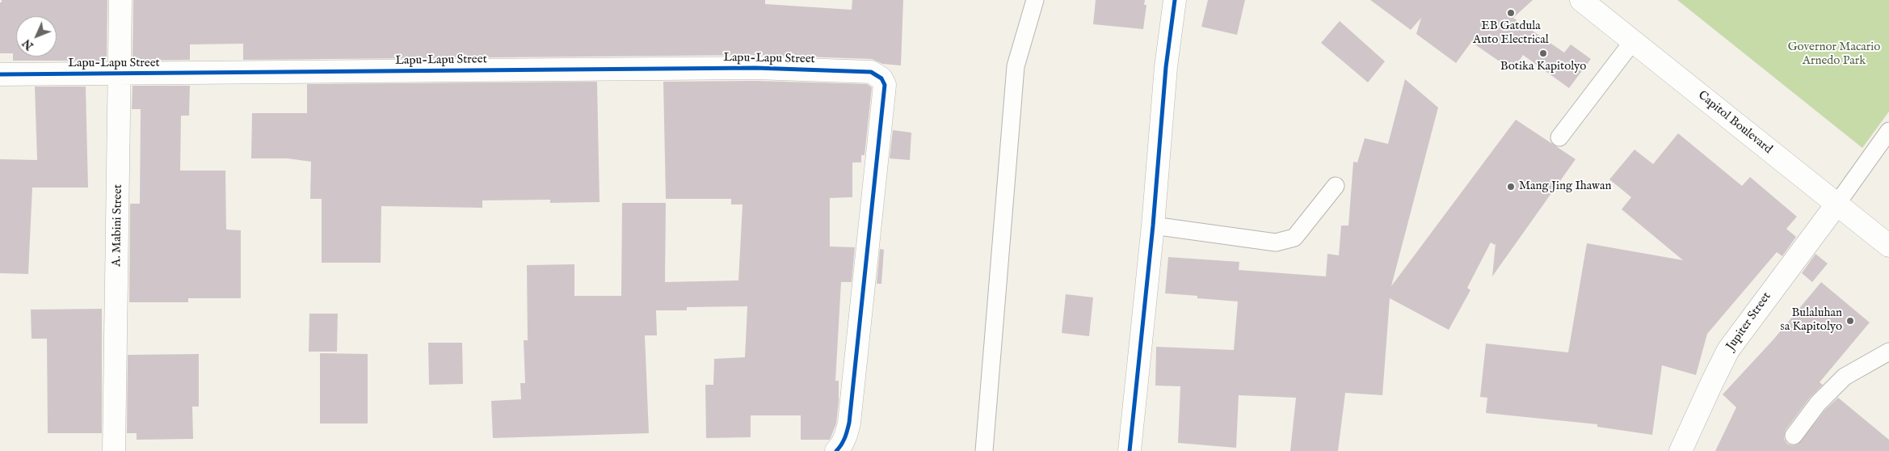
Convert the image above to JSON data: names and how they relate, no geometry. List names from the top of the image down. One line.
{"streets":{"street":["Lapu-Lapu Street","Capitol Boulevard","A. Mabini Street","Jupiter Street"]},"crossings":[["Lapu-Lapu Street","A. Mabini Street"],["Capitol Boulevard","Jupiter Street"]],"parks":["Governor Macario Arnedo Park"],"places":["EB Gatdula Auto Electrical","Botika Kapitolyo","Mang Jing Ihawan","Bulaluhan sa Kapitolyo"],"north":"bottom left"}
